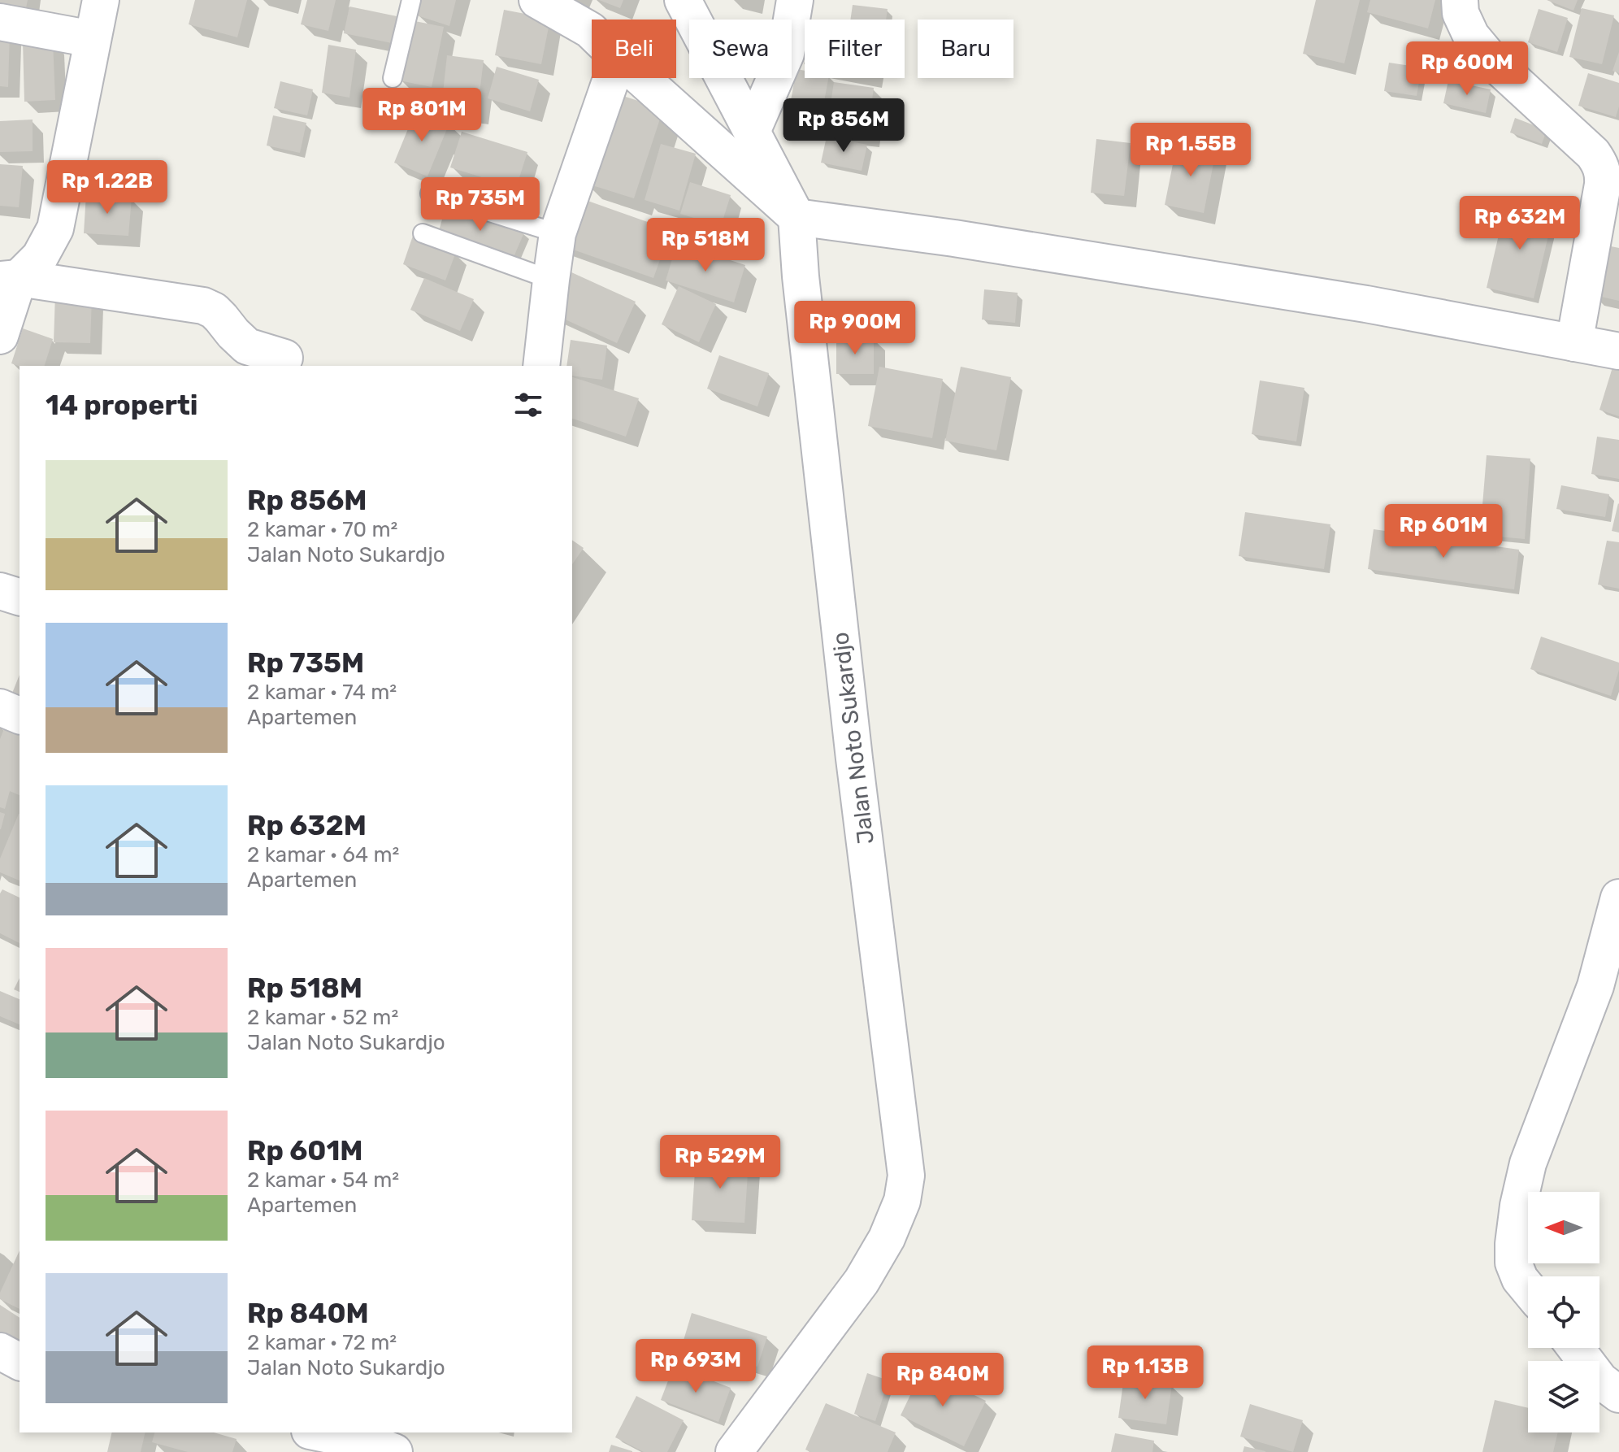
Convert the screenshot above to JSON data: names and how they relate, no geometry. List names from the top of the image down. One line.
{"streets":{"street":["Jalan Noto Sukardjo"]},"north":"left","page":{"chip":["Beli","Sewa","Filter","Baru"],"price":["Rp 600M","Rp 801M","Rp 856M","Rp 1.55B","Rp 1.22B","Rp 735M","Rp 632M","Rp 518M","Rp 900M","Rp 601M","Rp 529M","Rp 693M","Rp 1.13B","Rp 840M"],"heading":"14 properti","list":[{"name":"Rp 856M","note":"2 kamar · 70 m² · Jalan Noto Sukardjo"},{"name":"Rp 735M","note":"2 kamar · 74 m² · Apartemen"},{"name":"Rp 632M","note":"2 kamar · 64 m² · Apartemen"},{"name":"Rp 518M","note":"2 kamar · 52 m² · Jalan Noto Sukardjo"},{"name":"Rp 601M","note":"2 kamar · 54 m² · Apartemen"},{"name":"Rp 840M","note":"2 kamar · 72 m² · Jalan Noto Sukardjo"}]}}
